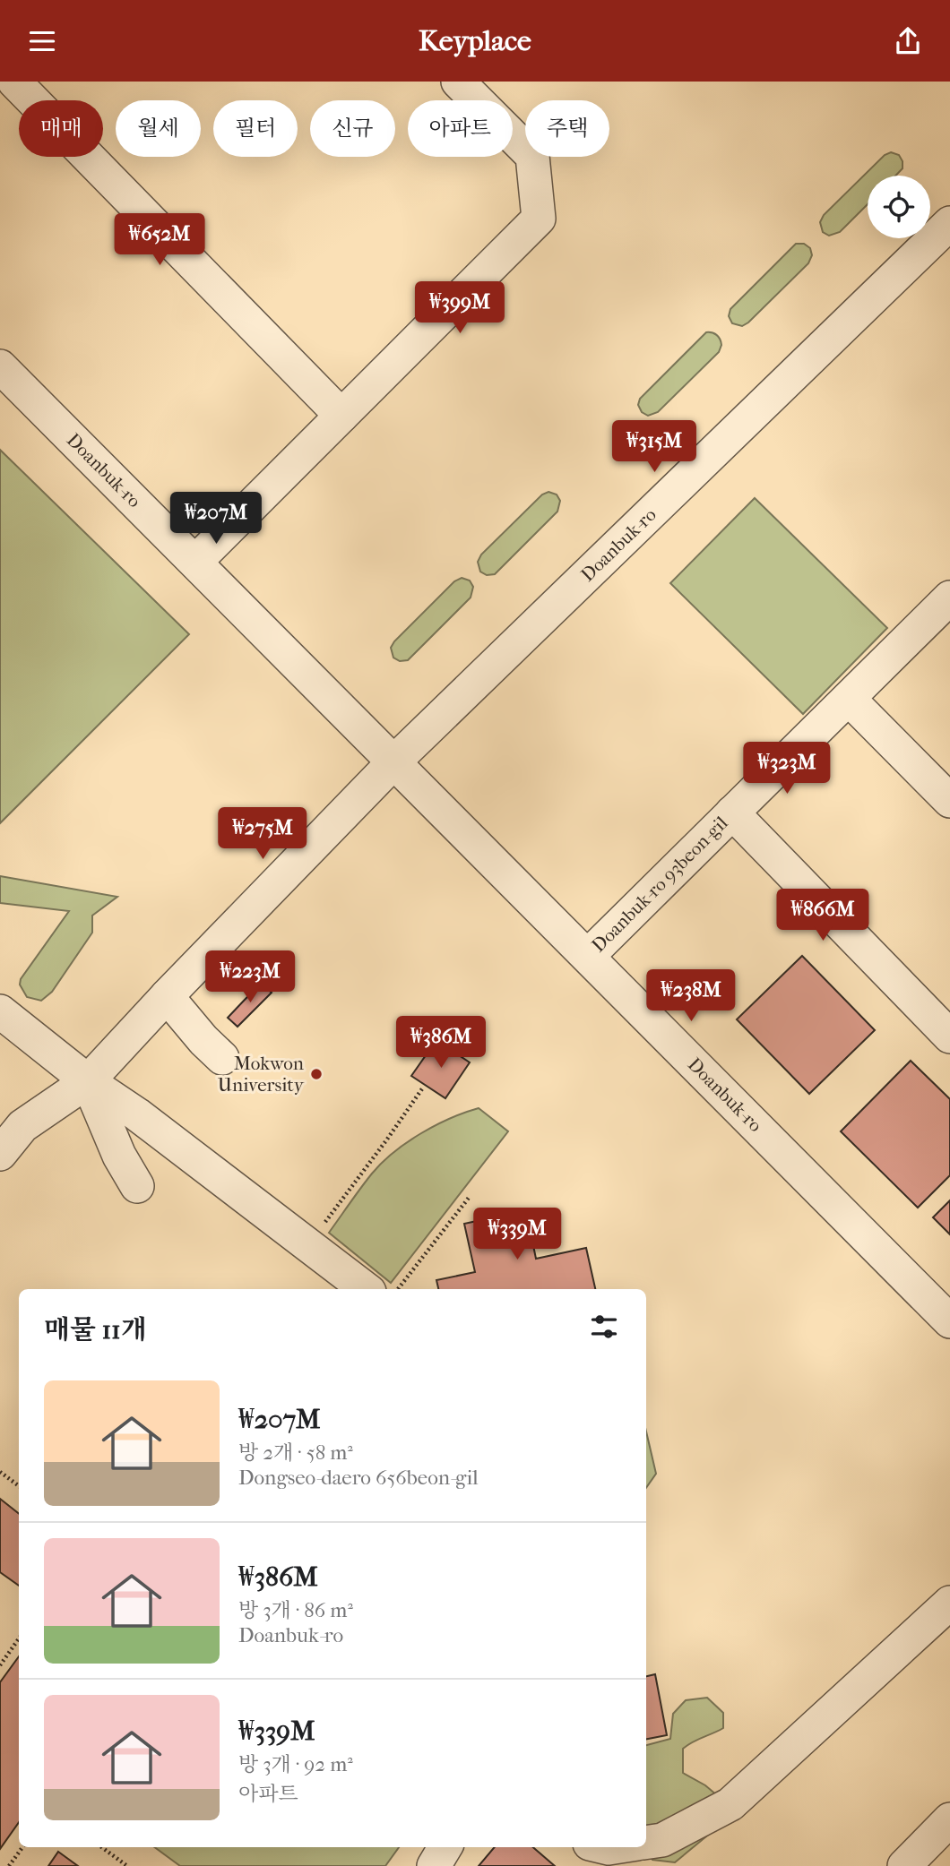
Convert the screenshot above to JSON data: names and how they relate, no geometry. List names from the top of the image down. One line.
{"streets":{"street":["Doanbuk-ro","Doanbuk-ro 93beon-gil"]},"crossings":[["Doanbuk-ro","Doanbuk-ro 93beon-gil"]],"places":["Mokwon University"],"page":{"header":"Keyplace","chip":["매매","월세","필터","신규","아파트","주택"],"price":["₩652M","₩399M","₩315M","₩207M","₩323M","₩275M","₩866M","₩223M","₩238M","₩386M","₩339M"],"heading":"매물 11개","list":[{"name":"₩207M","note":"방 2개 · 58 m² · Dongseo-daero 656beon-gil"},{"name":"₩386M","note":"방 3개 · 86 m² · Doanbuk-ro"},{"name":"₩339M","note":"방 3개 · 92 m² · 아파트"}]}}
